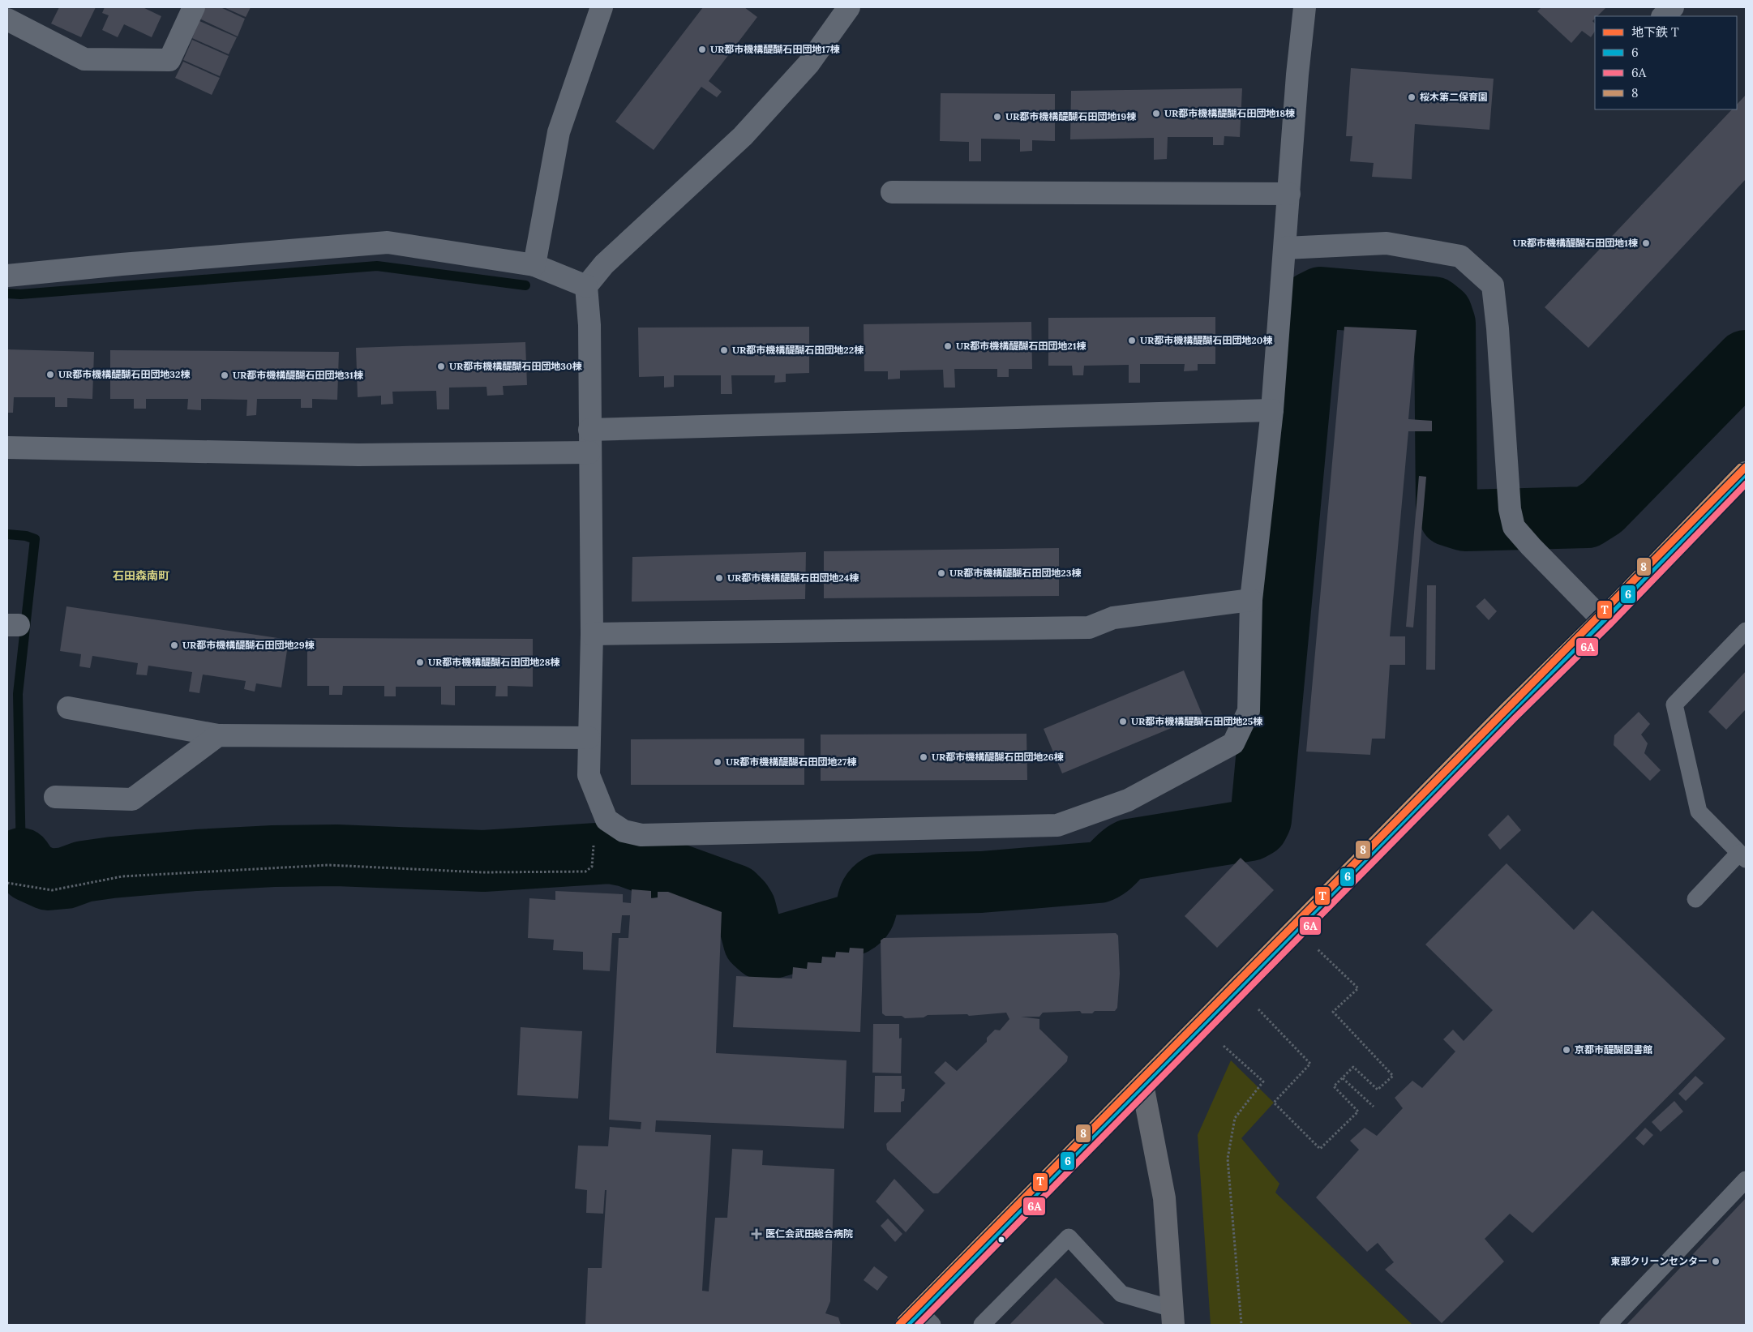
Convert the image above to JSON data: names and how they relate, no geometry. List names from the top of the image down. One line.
{"districts":["石田森南町"],"places":{"other":["UR都市機構醍醐石田団地17棟","桜木第二保育園","UR都市機構醍醐石田団地18棟","UR都市機構醍醐石田団地19棟","UR都市機構醍醐石田団地1棟","UR都市機構醍醐石田団地20棟","UR都市機構醍醐石田団地21棟","UR都市機構醍醐石田団地22棟","UR都市機構醍醐石田団地30棟","UR都市機構醍醐石田団地32棟","UR都市機構醍醐石田団地31棟","UR都市機構醍醐石田団地23棟","UR都市機構醍醐石田団地24棟","UR都市機構醍醐石田団地29棟","UR都市機構醍醐石田団地28棟","UR都市機構醍醐石田団地25棟","UR都市機構醍醐石田団地26棟","UR都市機構醍醐石田団地27棟","京都市醍醐図書館","東部クリーンセンター"],"health":["医仁会武田総合病院"]},"lines":["metro line T","transit line 8","transit line 6","transit line 6A"],"legend":["地下鉄 T","6","6A","8"]}
